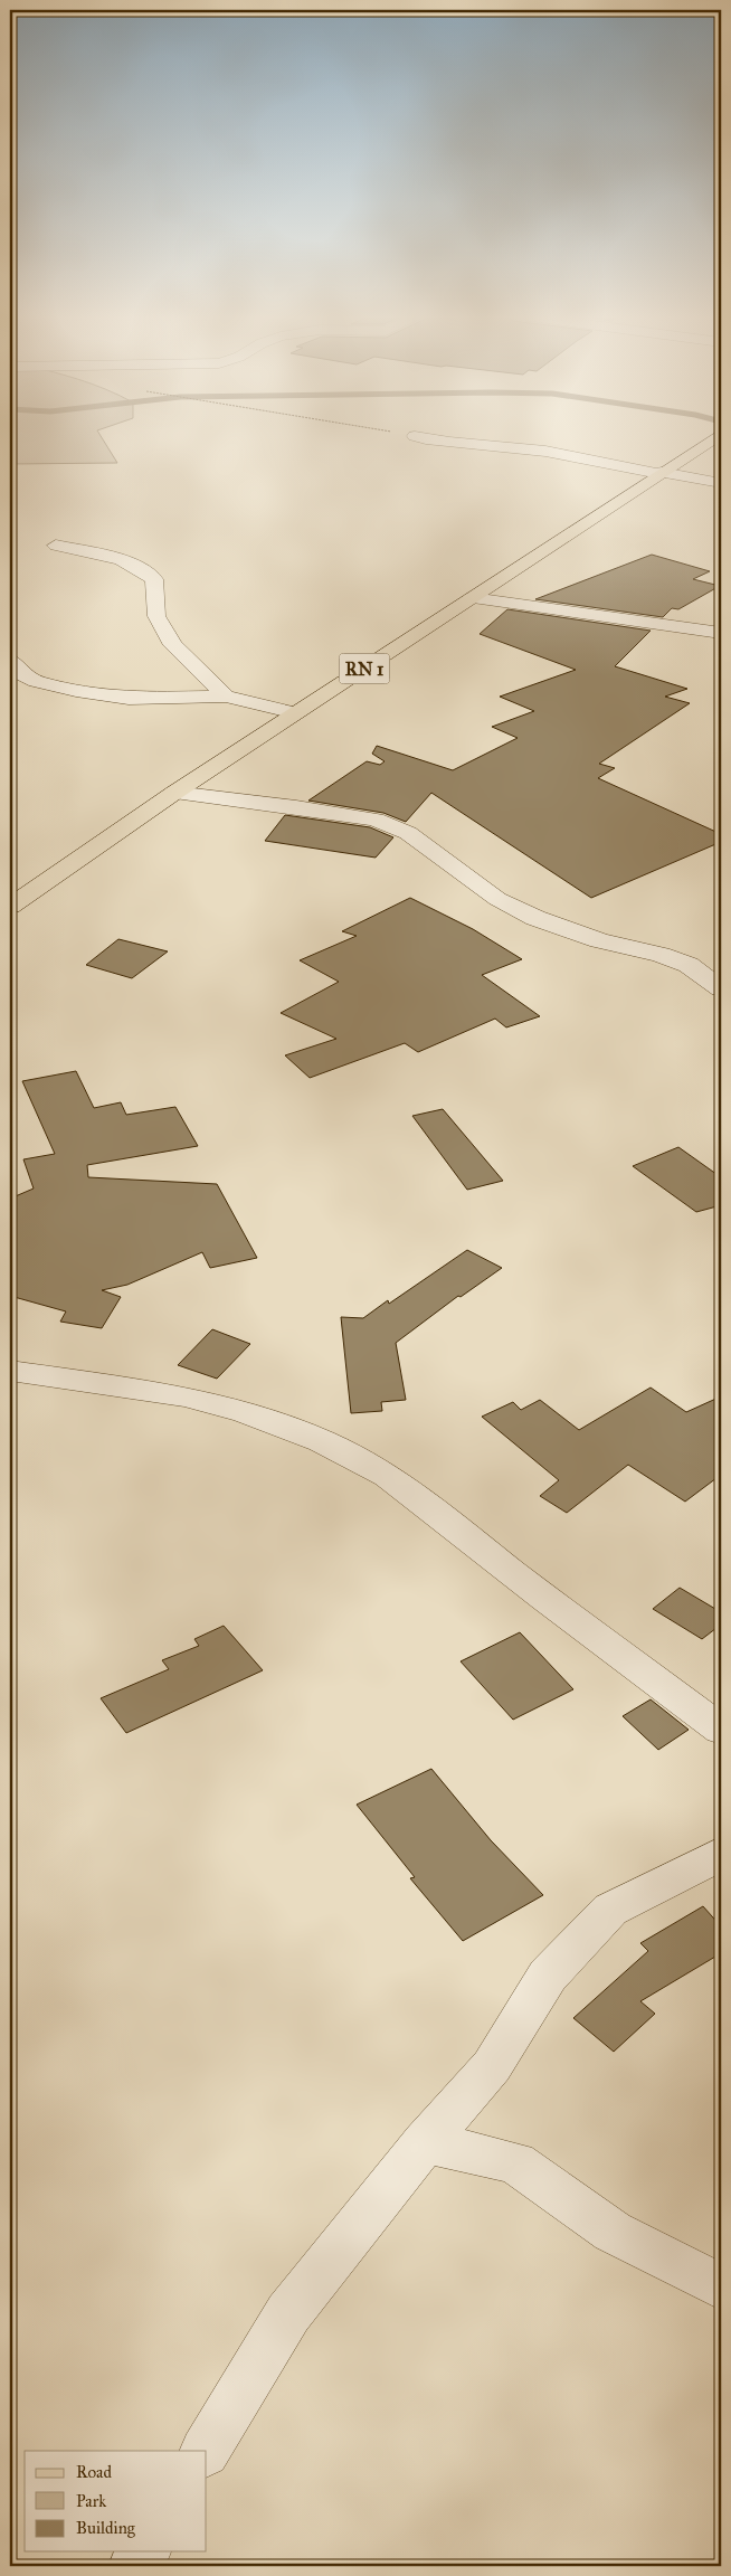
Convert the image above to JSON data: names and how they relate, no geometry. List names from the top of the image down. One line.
{"streets":{"main road":["RN 1"]},"legend":["Road","Park","Building"]}
